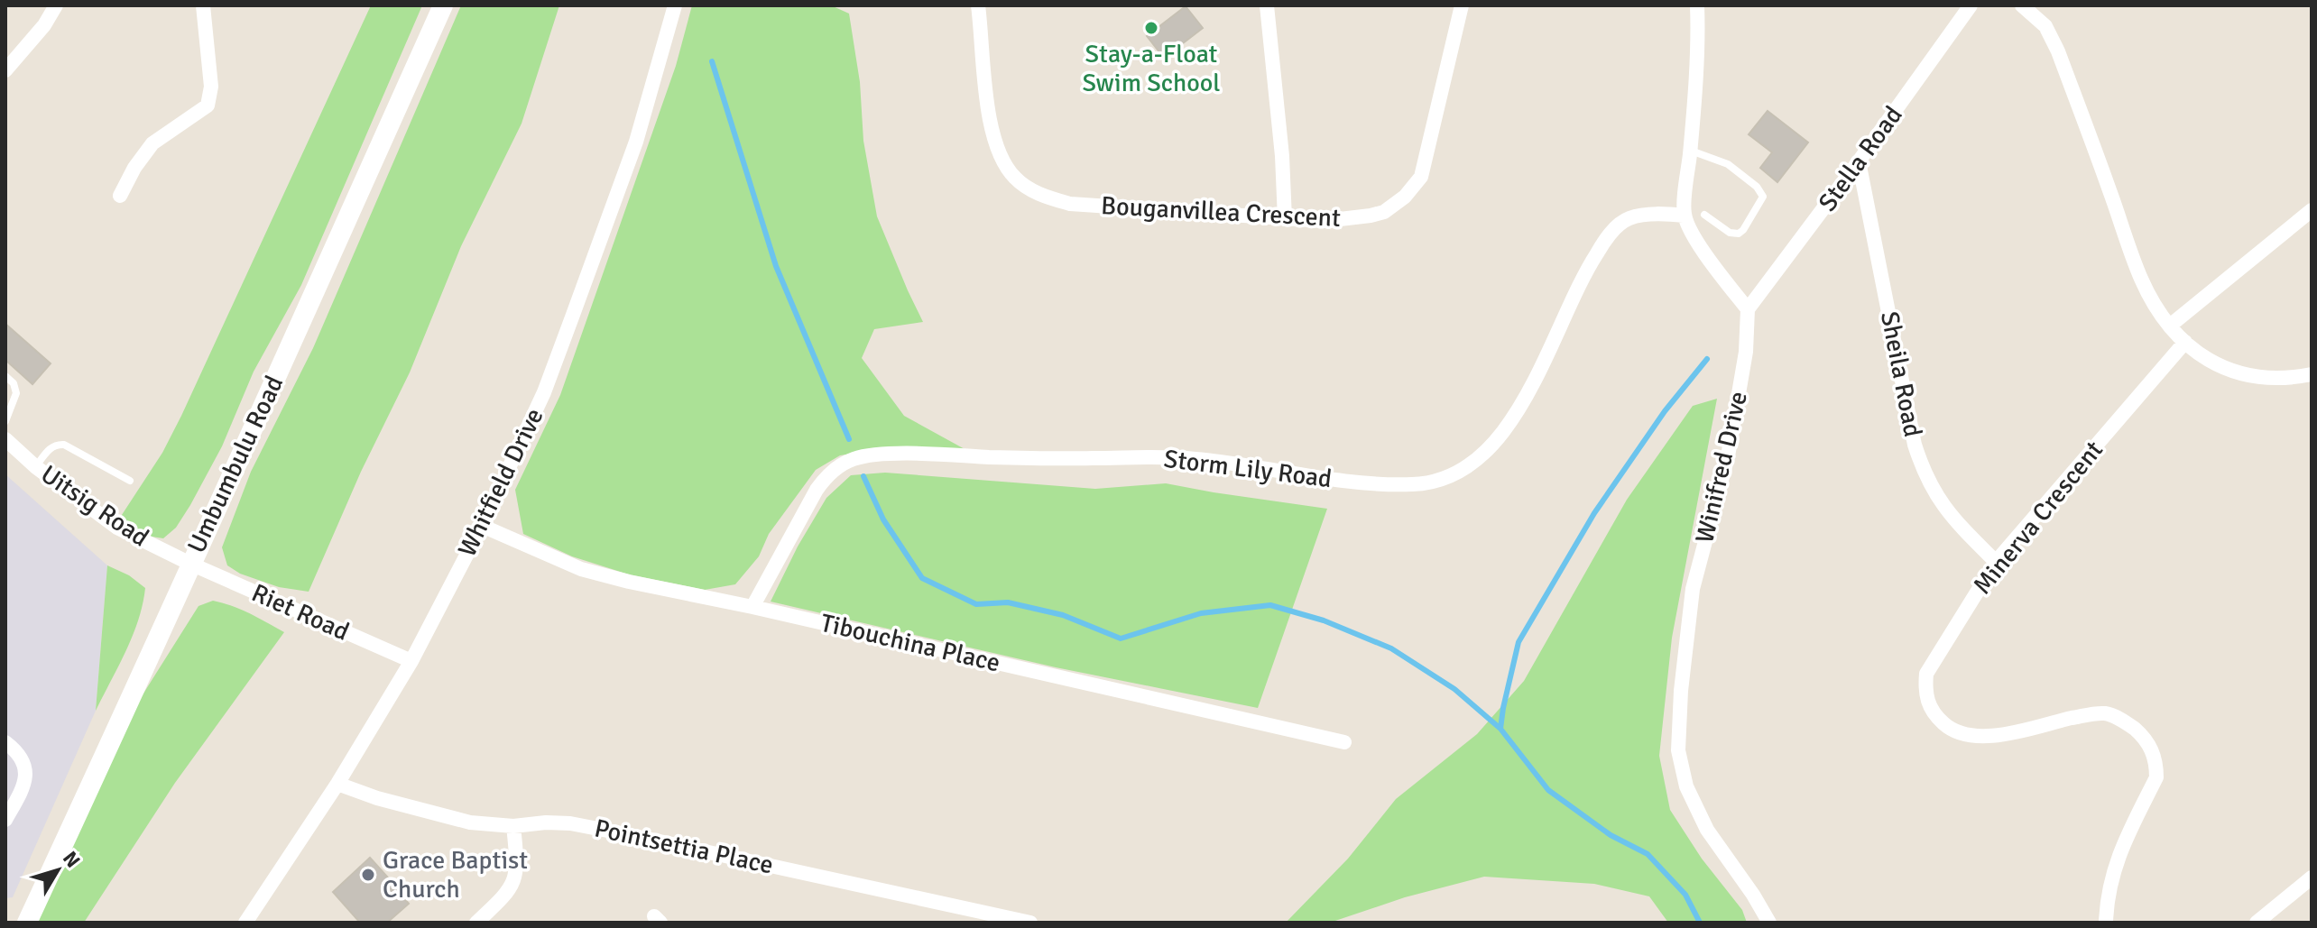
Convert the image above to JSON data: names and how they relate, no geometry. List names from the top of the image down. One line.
{"streets":{"main road":["Umbumbulu Road"],"street":["Stella Road","Bouganvillea Crescent","Sheila Road","Winifred Drive","Storm Lily Road","Whitfield Drive","Uitsig Road","Minerva Crescent","Riet Road","Tibouchina Place","Pointsettia Place"]},"crossings":[["Stella Road","Sheila Road"],["Stella Road","Winifred Drive"],["Sheila Road","Minerva Crescent"],["Umbumbulu Road","Uitsig Road"],["Umbumbulu Road","Riet Road"],["Storm Lily Road","Tibouchina Place"],["Whitfield Drive","Riet Road"],["Whitfield Drive","Tibouchina Place"],["Whitfield Drive","Pointsettia Place"],["Uitsig Road","Riet Road"]],"places":["Stay-a-Float Swim School","Grace Baptist Church"],"north":"top right"}
